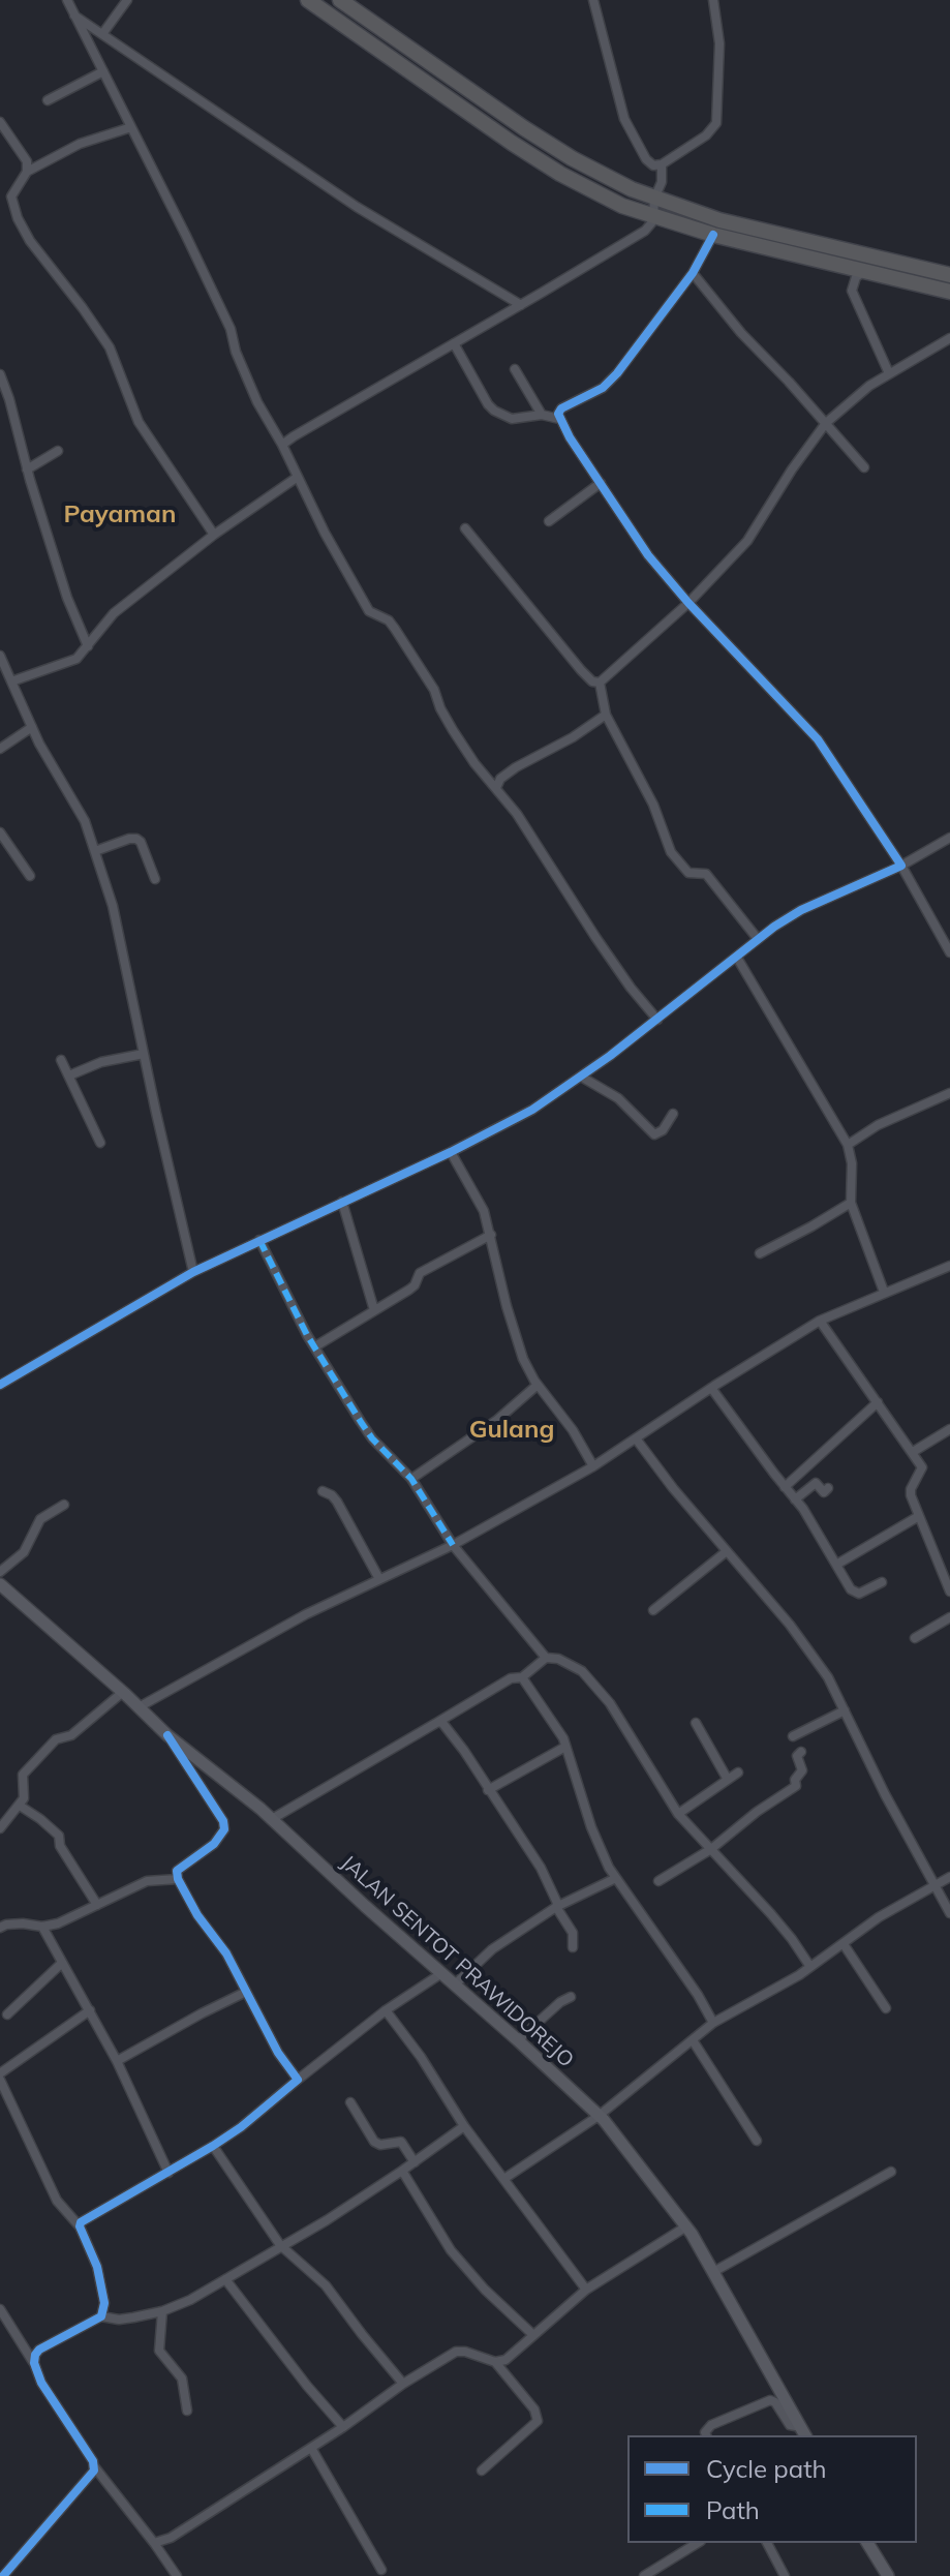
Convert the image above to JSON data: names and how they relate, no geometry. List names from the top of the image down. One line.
{"streets":{"main road":["JALAN SENTOT PRAWIDOREJO"]},"districts":["Payaman","Gulang"],"legend":["Cycle path","Path"]}
